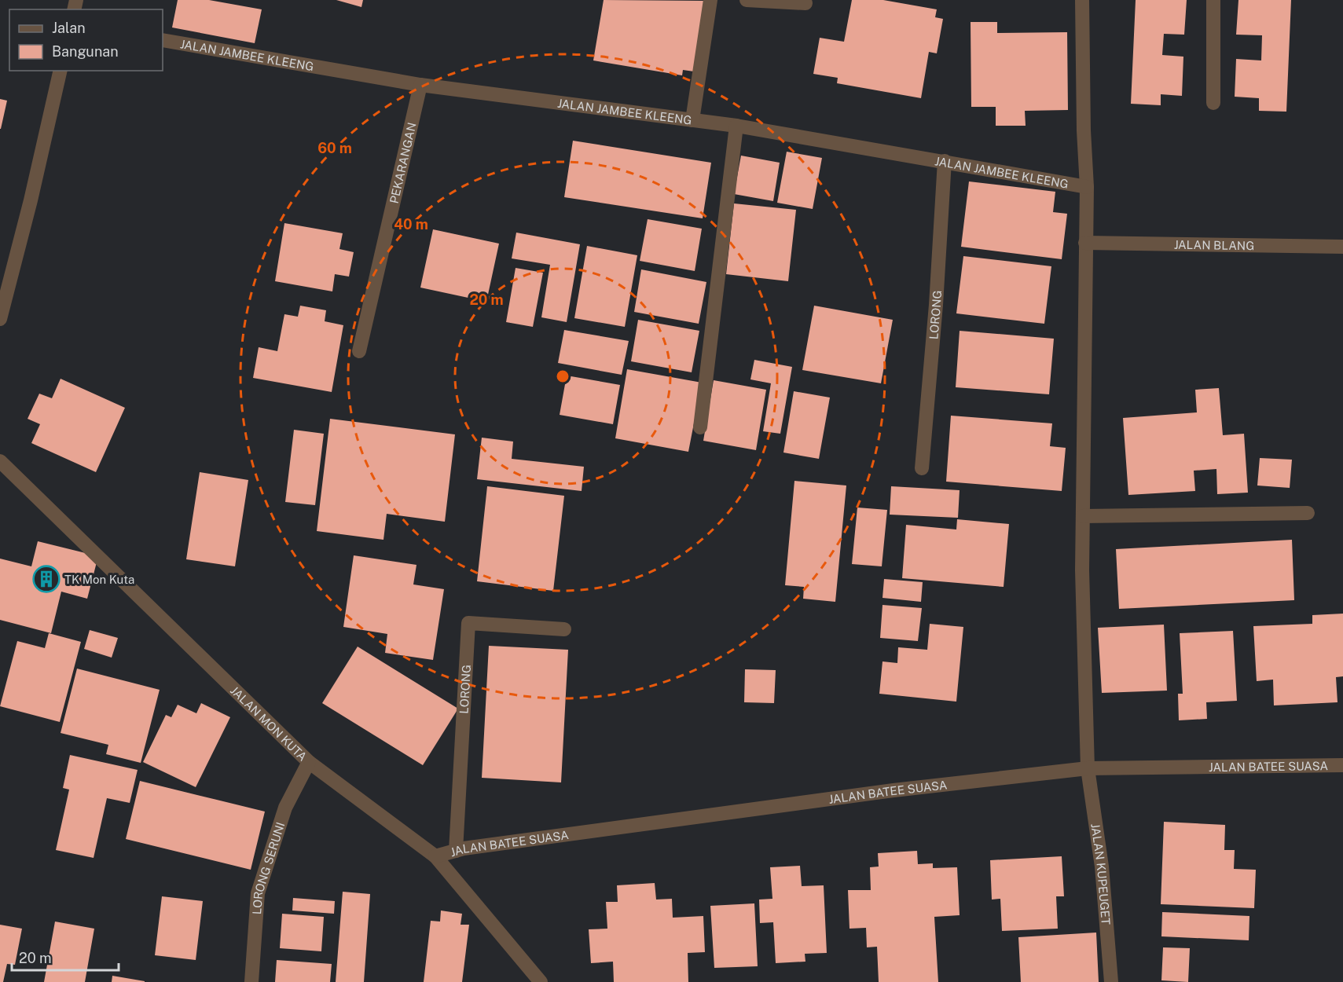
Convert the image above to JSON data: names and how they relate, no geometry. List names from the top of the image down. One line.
{"streets":{"street":["JALAN JAMBEE KLEENG","PEKARANGAN","JALAN BLANG","LORONG","JALAN MON KUTA","JALAN BATEE SUASA","LORONG SERUNI","JALAN KUPEUGET"]},"crossings":[["JALAN JAMBEE KLEENG","PEKARANGAN"],["JALAN JAMBEE KLEENG","LORONG"],["JALAN JAMBEE KLEENG","JALAN KUPEUGET"],["JALAN BLANG","JALAN KUPEUGET"],["LORONG","JALAN BATEE SUASA"],["JALAN MON KUTA","JALAN BATEE SUASA"],["JALAN MON KUTA","LORONG SERUNI"],["JALAN BATEE SUASA","JALAN KUPEUGET"]],"places":{"building":["TK Mon Kuta"]},"legend":["Jalan","Bangunan"],"scale_bar":"20 m","rings":["60 m","40 m","20 m"]}
